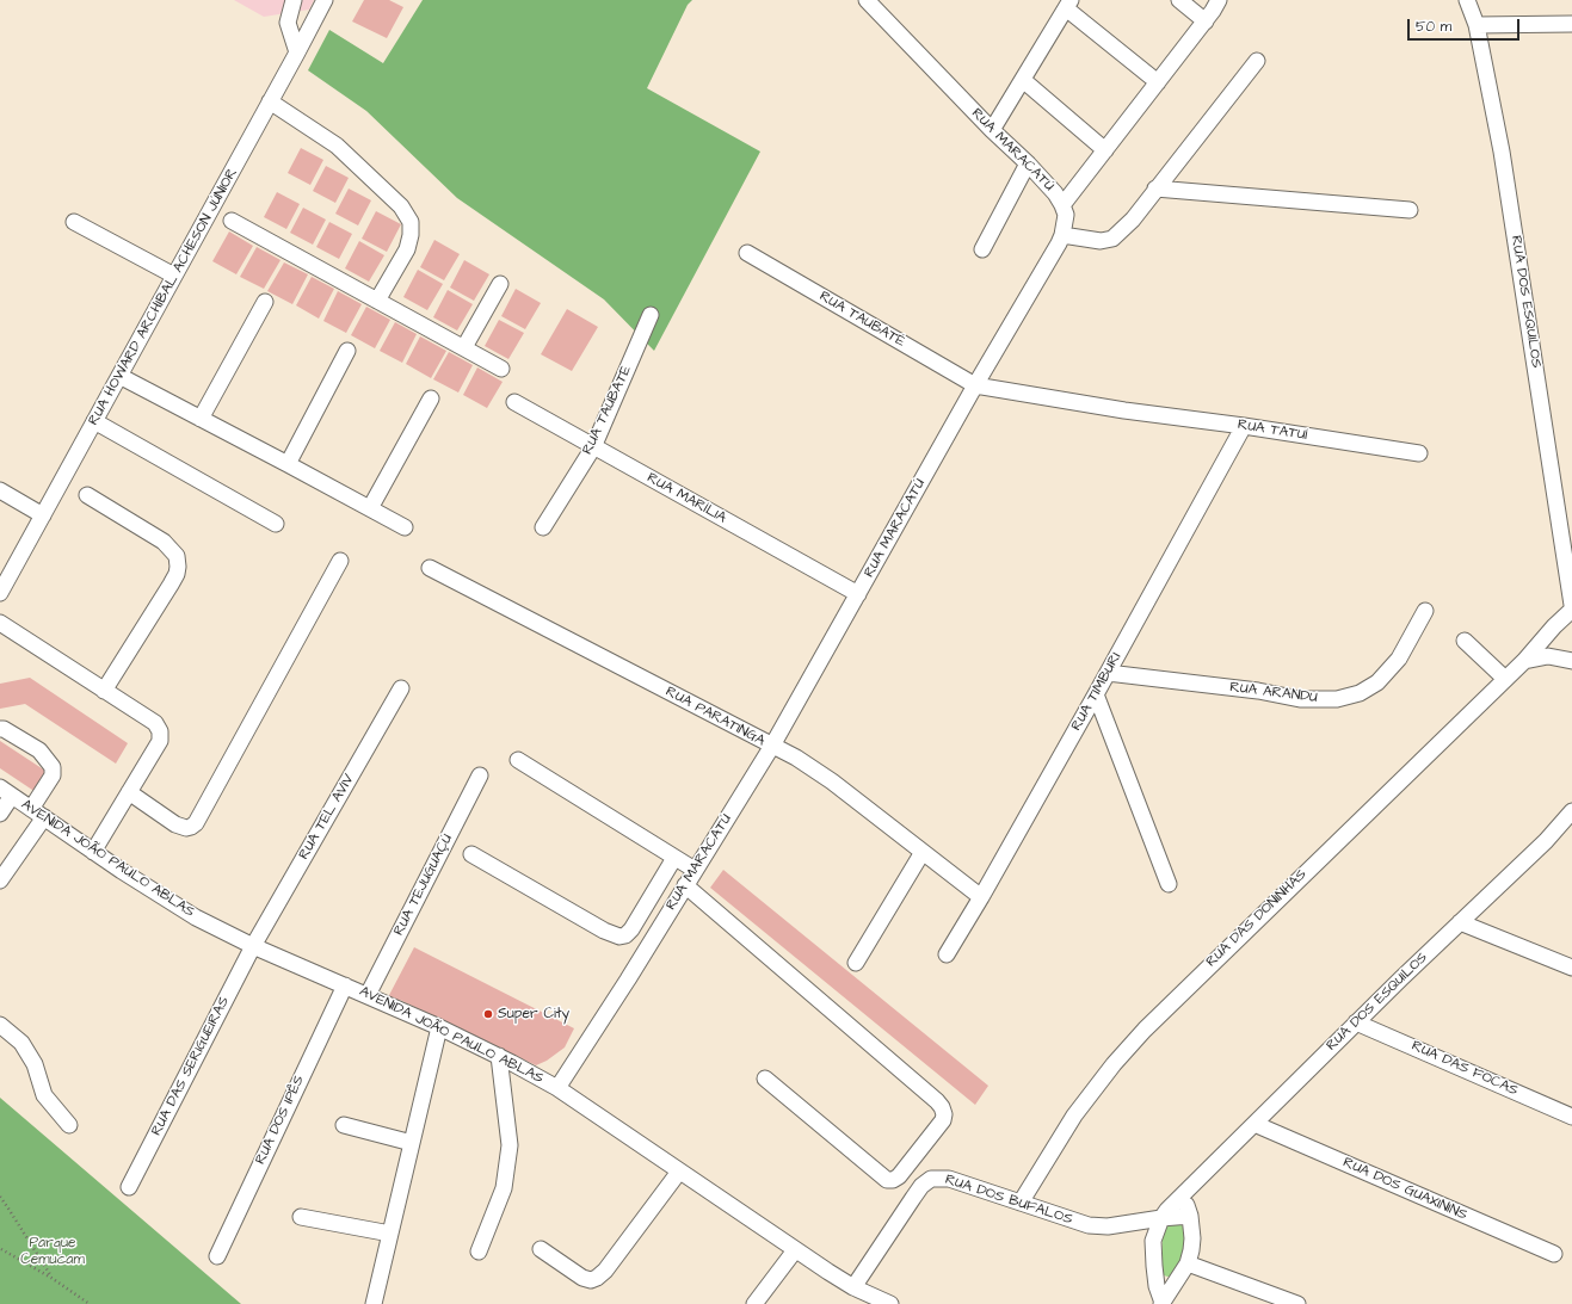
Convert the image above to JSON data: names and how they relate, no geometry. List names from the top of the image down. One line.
{"streets":{"street":["RUA MARACATÚ","RUA HOWARD ARCHIBAL ACHESON JÚNIOR","RUA DOS ESQUILOS","RUA TAUBATÉ","RUA TAUBATE","RUA TATUÍ","RUA MARÍLIA","RUA TIMBURI","RUA ARANDU","RUA PARATINGA","RUA TEL AVIV","AVENIDA JOÃO PAULO ABLAS","RUA TEJUGUAÇÚ","RUA DAS DONINHAS","RUA DAS SERIGUEIRAS","RUA DAS FOCAS","RUA DOS IPÊS","RUA DOS GUAXININS","RUA DOS BUFALOS"]},"crossings":[["RUA MARACATÚ","RUA TAUBATÉ"],["RUA MARACATÚ","RUA TATUÍ"],["RUA MARACATÚ","RUA MARÍLIA"],["RUA MARACATÚ","RUA PARATINGA"],["RUA MARACATÚ","AVENIDA JOÃO PAULO ABLAS"],["RUA DOS ESQUILOS","RUA DAS FOCAS"],["RUA DOS ESQUILOS","RUA DOS GUAXININS"],["RUA DOS ESQUILOS","RUA DOS BUFALOS"],["RUA TAUBATÉ","RUA TATUÍ"],["RUA TAUBATE","RUA MARÍLIA"],["RUA TATUÍ","RUA TIMBURI"],["RUA TIMBURI","RUA ARANDU"],["RUA TIMBURI","RUA PARATINGA"],["RUA TEL AVIV","AVENIDA JOÃO PAULO ABLAS"],["RUA TEL AVIV","RUA DAS SERIGUEIRAS"],["AVENIDA JOÃO PAULO ABLAS","RUA TEJUGUAÇÚ"],["AVENIDA JOÃO PAULO ABLAS","RUA DAS SERIGUEIRAS"],["AVENIDA JOÃO PAULO ABLAS","RUA DOS IPÊS"],["AVENIDA JOÃO PAULO ABLAS","RUA DOS BUFALOS"],["RUA DAS DONINHAS","RUA DOS BUFALOS"]],"parks":["Parque Cemucam"],"places":["Super City"],"scale_bar":"50 m"}
